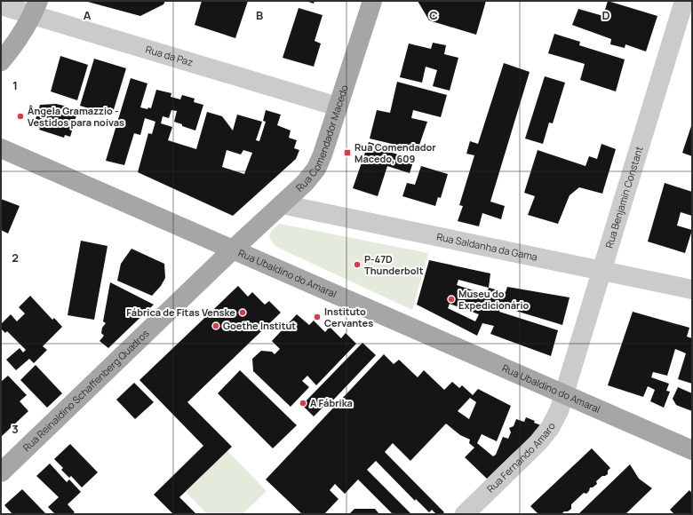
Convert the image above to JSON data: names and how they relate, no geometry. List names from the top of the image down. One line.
{"streets":{"main road":["Rua Comendador Macedo","Rua Ubaldino do Amaral","Rua Reinaldino Schaffenberg Quadros"],"street":["Rua da Paz","Rua Benjamin Constant","Rua Saldanha da Gama","Rua Fernando Amaro"]},"crossings":[["Rua da Paz","Rua Comendador Macedo"],["Rua Comendador Macedo","Rua Saldanha da Gama"],["Rua Comendador Macedo","Rua Ubaldino do Amaral"],["Rua Comendador Macedo","Rua Reinaldino Schaffenberg Quadros"],["Rua Benjamin Constant","Rua Saldanha da Gama"],["Rua Benjamin Constant","Rua Ubaldino do Amaral"],["Rua Benjamin Constant","Rua Fernando Amaro"],["Rua Ubaldino do Amaral","Rua Reinaldino Schaffenberg Quadros"],["Rua Ubaldino do Amaral","Rua Fernando Amaro"]],"places":{"other":["Ângela Gramazzio - Vestidos para noivas","P-47D Thunderbolt","Museu do Expedicionário","Fábrica de Fitas Venske","Instituto Cervantes","Goethe Institut","A Fábrika"],"transit":["Rua Comendador Macedo, 609"]},"grid":{"columns":["A","B","C","D"],"rows":["1","2","3"]}}
